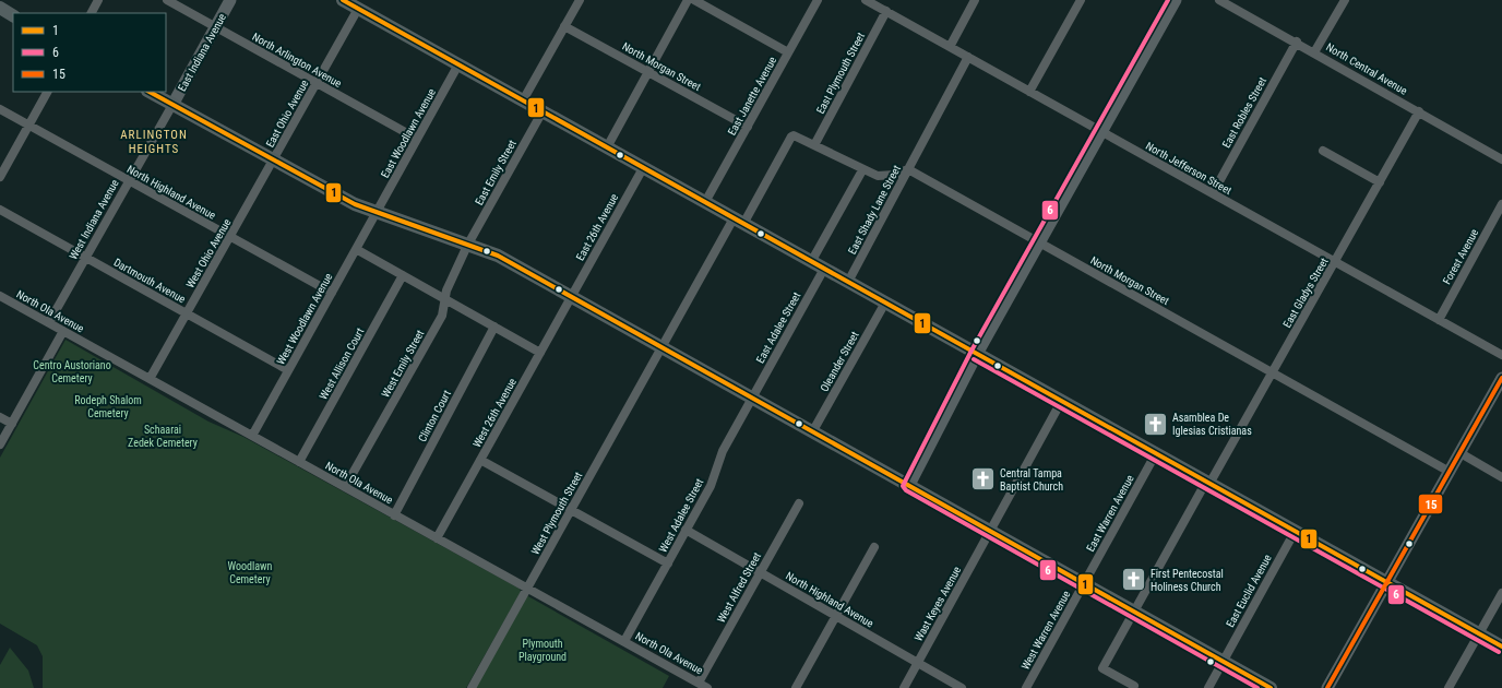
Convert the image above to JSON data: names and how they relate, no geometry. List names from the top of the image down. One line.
{"streets":{"street":["East Indiana Avenue","North Arlington Avenue","North Morgan Street","North Central Avenue","East Plymouth Street","East Janette Avenue","East Robles Street","East Ohio Avenue","East Woodlawn Avenue","North Jefferson Street","East Emily Street","North Highland Avenue","East Shady Lane Street","West Indiana Avenue","East 26th Avenue","West Ohio Avenue","Forest Avenue","Dartmouth Avenue","East Gladys Street","North Ola Avenue","West Woodlawn Avenue","East Adalee Street","Oleander Street","West Allison Court","West Emily Street","West 26th Avenue","Clinton Court","West Plymouth Street","East Warren Avenue","West Adalee Street","West Alfred Street","East Euclid Avenue","Wast Keyes Avenue","West Warren Avenue"]},"crossings":[["East Indiana Avenue","North Arlington Avenue"],["East Indiana Avenue","West Indiana Avenue"],["North Arlington Avenue","East Ohio Avenue"],["North Arlington Avenue","East Woodlawn Avenue"],["North Morgan Street","East Janette Avenue"],["North Morgan Street","East Shady Lane Street"],["North Morgan Street","East Gladys Street"],["North Central Avenue","East Robles Street"],["North Central Avenue","East Gladys Street"],["East Plymouth Street","North Jefferson Street"],["East Robles Street","North Jefferson Street"],["East Ohio Avenue","West Ohio Avenue"],["East Woodlawn Avenue","West Woodlawn Avenue"],["North Jefferson Street","East Shady Lane Street"],["North Jefferson Street","Forest Avenue"],["North Jefferson Street","East Gladys Street"],["East Emily Street","West Emily Street"],["North Highland Avenue","West Indiana Avenue"],["North Highland Avenue","West Ohio Avenue"],["North Highland Avenue","West Woodlawn Avenue"],["North Highland Avenue","West Adalee Street"],["North Highland Avenue","West Alfred Street"],["North Highland Avenue","Wast Keyes Avenue"],["West Indiana Avenue","Dartmouth Avenue"],["West Indiana Avenue","North Ola Avenue"],["East 26th Avenue","West 26th Avenue"],["West Ohio Avenue","Dartmouth Avenue"],["West Ohio Avenue","North Ola Avenue"],["Dartmouth Avenue","West Woodlawn Avenue"],["North Ola Avenue","West Woodlawn Avenue"],["North Ola Avenue","West Allison Court"],["North Ola Avenue","West Emily Street"],["North Ola Avenue","West 26th Avenue"],["North Ola Avenue","Clinton Court"],["North Ola Avenue","West Plymouth Street"],["North Ola Avenue","West Adalee Street"],["North Ola Avenue","West Alfred Street"],["East Adalee Street","West Adalee Street"],["East Warren Avenue","West Warren Avenue"]],"districts":["ARLINGTON HEIGHTS"],"parks":["Centro Austoriano Cemetery","Rodeph Shalom Cemetery","Schaarai Zedek Cemetery","Woodlawn Cemetery","Plymouth Playground"],"places":{"church":["Asamblea De Iglesias Cristianas","Central Tampa Baptist Church","First Pentecostal Holiness Church"]},"lines":["transit line 1","transit line 6","transit line 15"],"legend":["1","6","15"]}
